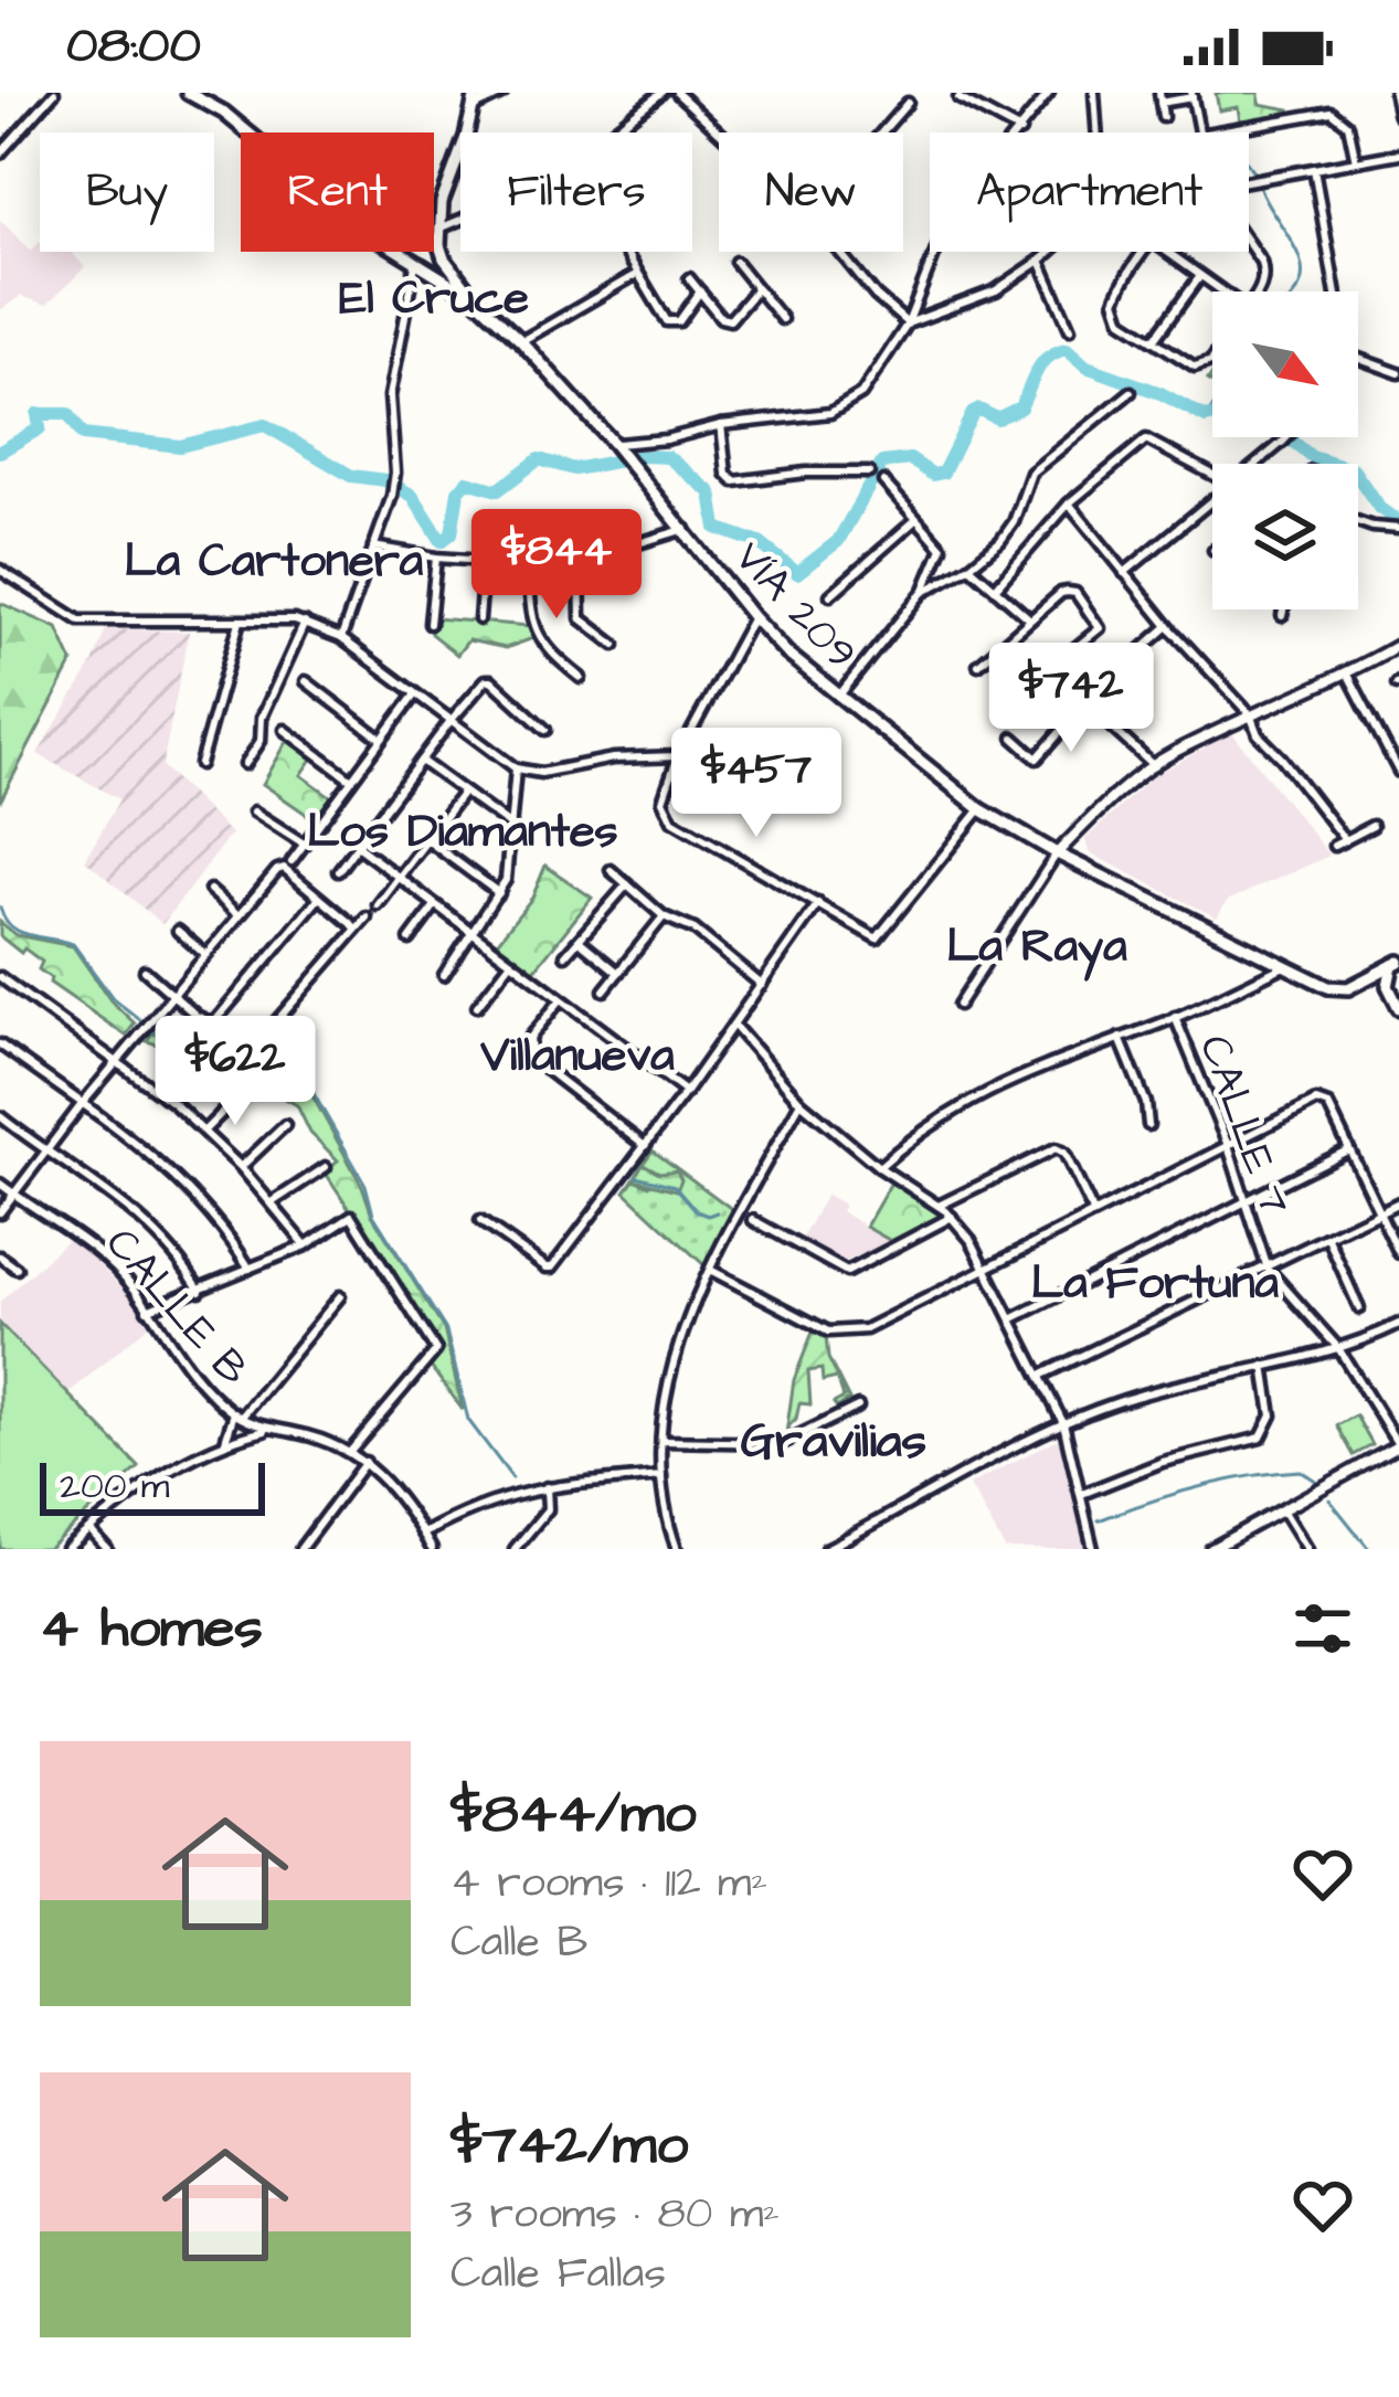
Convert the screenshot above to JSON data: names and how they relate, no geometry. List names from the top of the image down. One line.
{"streets":{"main road":["VÍA 209"],"street":["CALLE 7","CALLE B"]},"districts":["El Cruce","La Cartonera","Los Diamantes","La Raya","Villanueva","La Fortuna","Gravilias"],"scale_bar":"200 m","north":"bottom right","page":{"status":"08:00","chip":["Buy","Rent","Filters","New","Apartment"],"price":["$844","$742","$457","$622"],"scale":"200 m","heading":"4 homes","list":[{"name":"$844/mo","note":"4 rooms · 112 m² · Calle B"},{"name":"$742/mo","note":"3 rooms · 80 m² · Calle Fallas"}]}}
